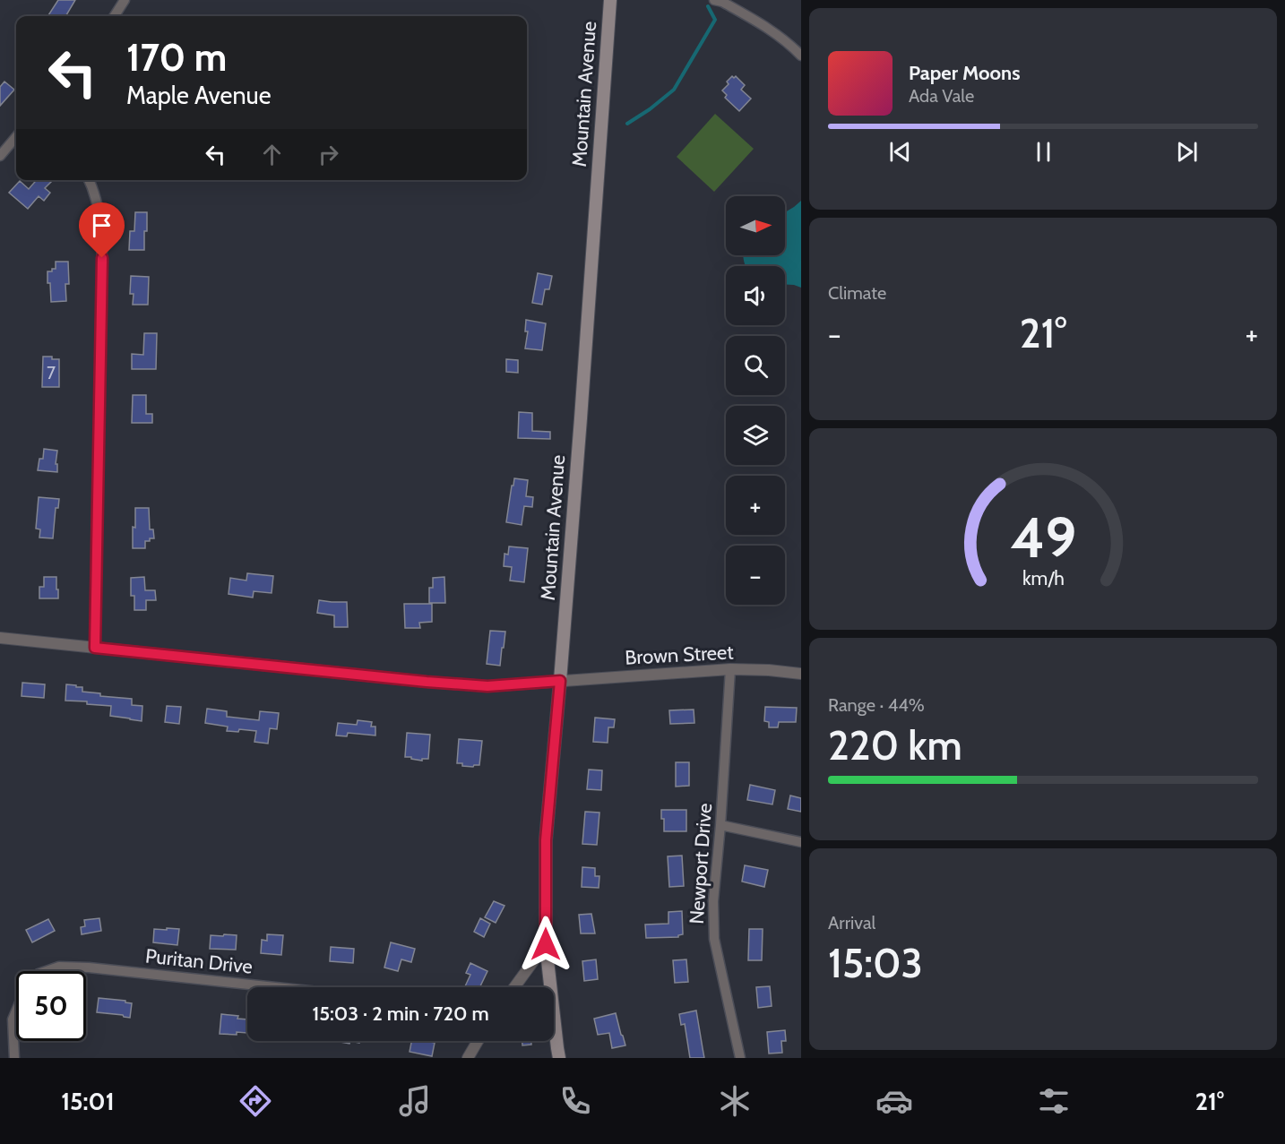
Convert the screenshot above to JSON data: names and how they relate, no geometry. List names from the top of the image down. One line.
{"streets":{"main road":["Mountain Avenue"],"street":["Brown Street","Newport Drive","Puritan Drive"]},"crossings":[["Mountain Avenue","Brown Street"],["Brown Street","Newport Drive"]],"house_numbers":["7"],"north":"right","page":{"turn":["170 m","Maple Avenue"],"song":["Paper Moons","Ada Vale"],"map_buttons":["+","−"],"tile":["Climate",["Range · 44%","220 km"],["Arrival","15:03"]],"heat":["−","21°","+"],"limit":"50","trip":"15:03 · 2 min · 720 m","tabs":["15:01","21°"],"gauge":["49","km/h"]}}
